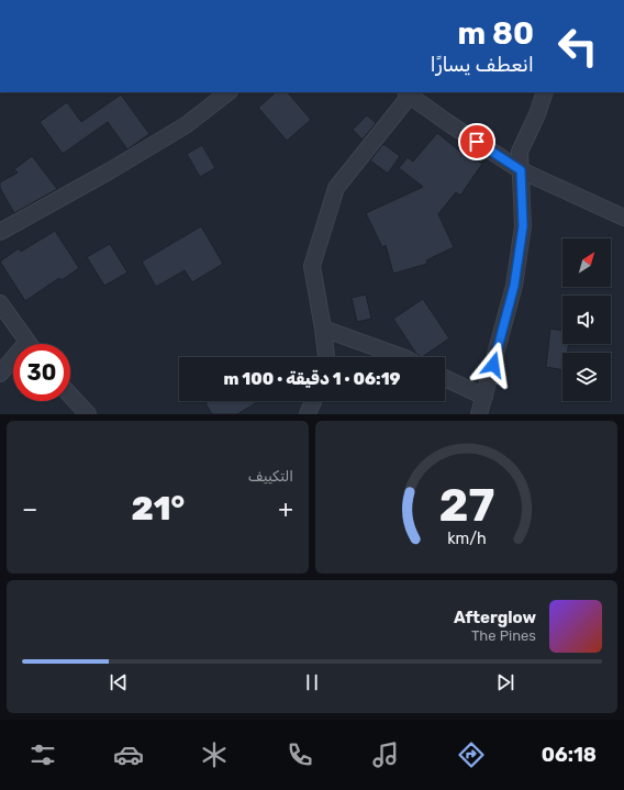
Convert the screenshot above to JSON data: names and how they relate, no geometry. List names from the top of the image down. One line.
{"north":"top right","page":{"turn":["80 m","انعطف يسارًا"],"limit":"30","trip":"06:19 · 1 دقيقة · 100 m","tile":"التكييف","heat":["−","21°","+"],"song":["Afterglow","The Pines"],"tabs":"06:18","gauge":["27","km/h"]}}
